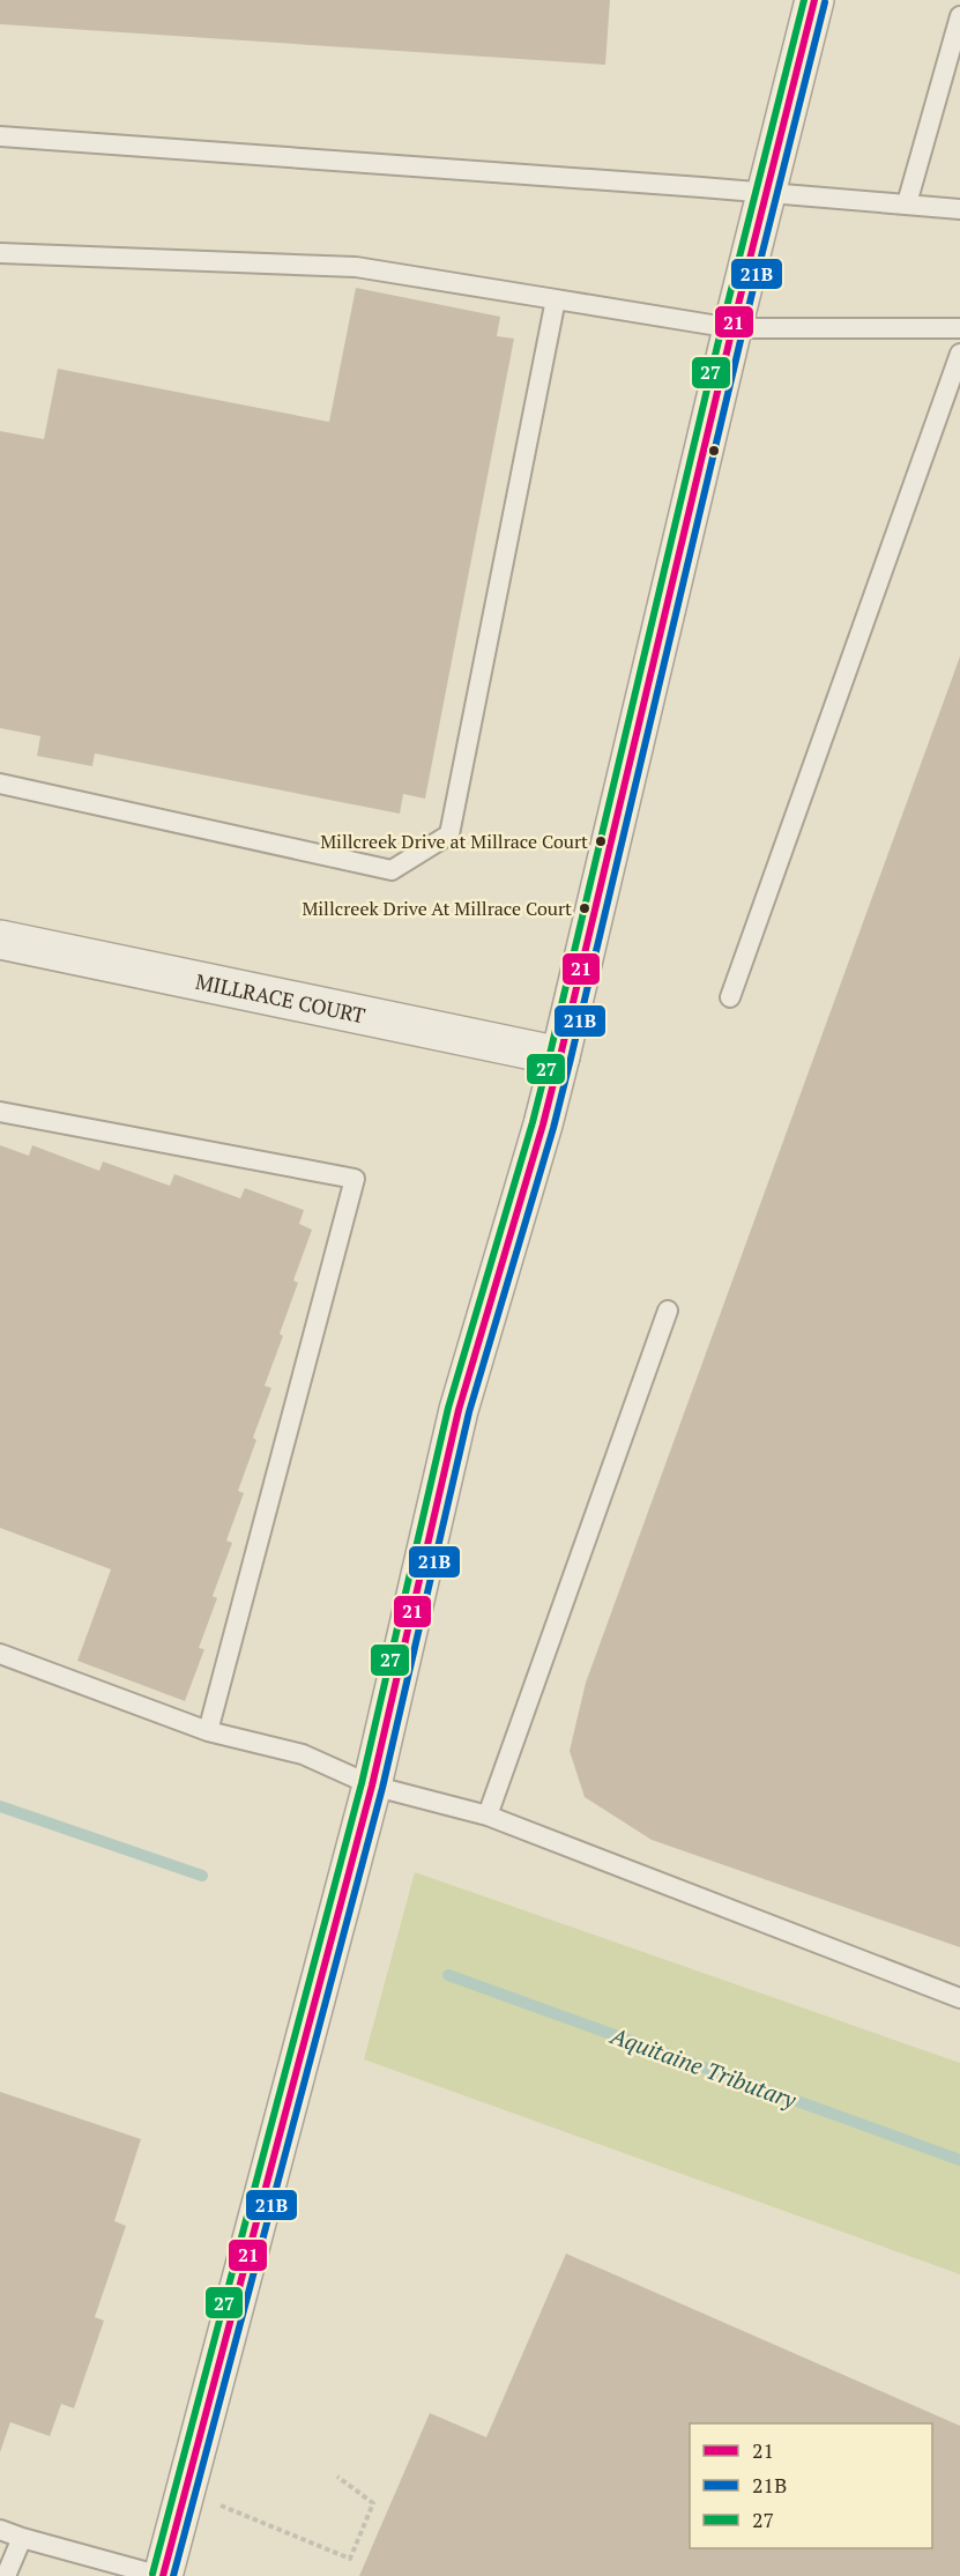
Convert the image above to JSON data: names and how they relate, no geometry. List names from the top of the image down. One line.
{"streets":{"street":["MILLRACE COURT"]},"water":["Aquitaine Tributary"],"places":["Millcreek Drive at Millrace Court","Millcreek Drive At Millrace Court"],"lines":["transit line 21","transit line 27","transit line 21B"],"legend":["21","21B","27"]}
